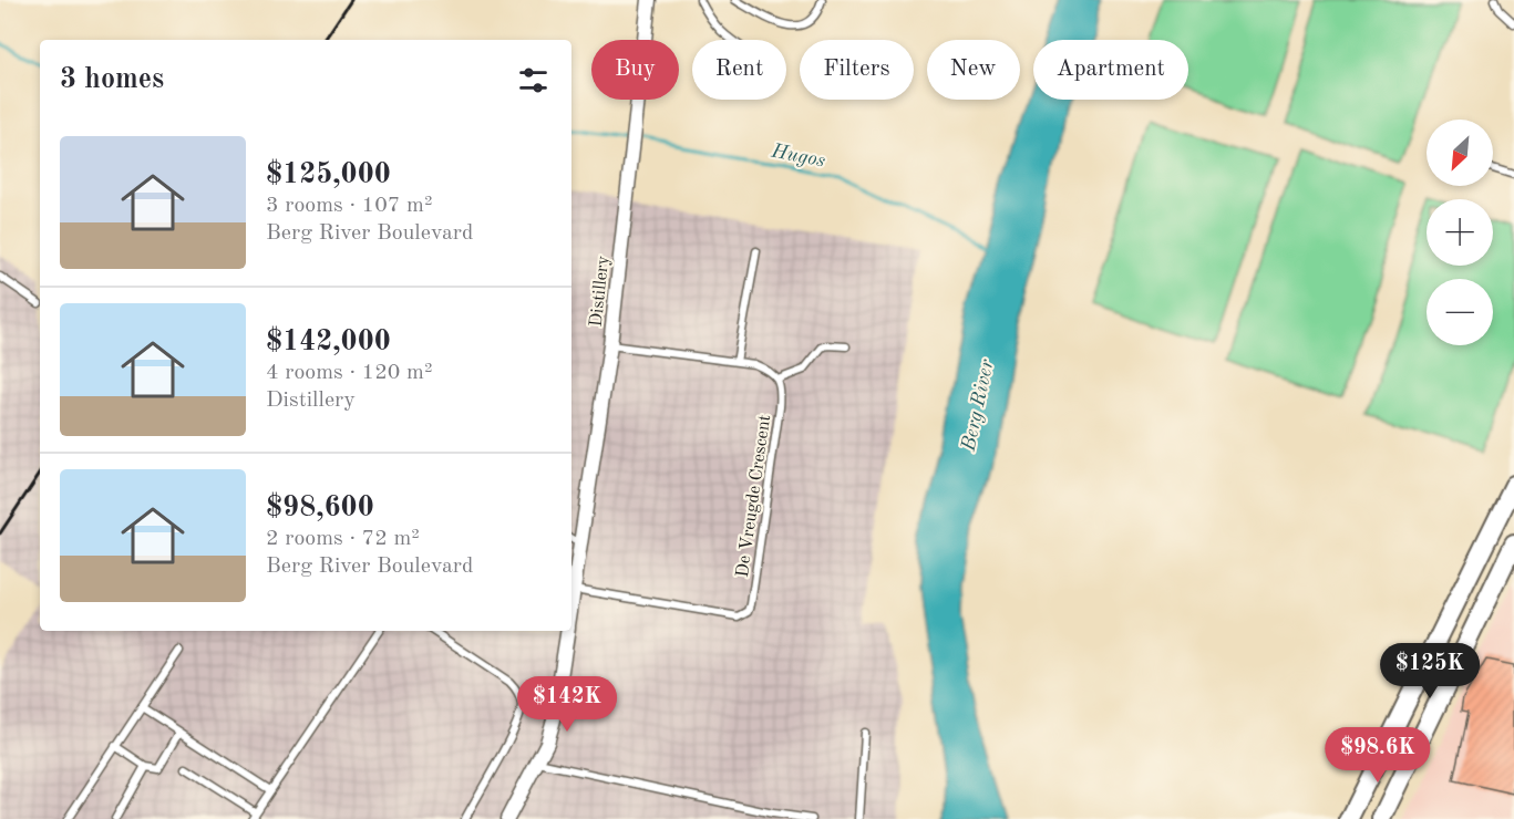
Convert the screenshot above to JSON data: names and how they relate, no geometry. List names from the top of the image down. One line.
{"streets":{"street":["Distillery"],"lane":["De Vreugde Crescent"]},"crossings":[["Distillery","De Vreugde Crescent"]],"water":["Hugos","Berg River"],"north":"bottom left","page":{"chip":["Buy","Rent","Filters","New","Apartment"],"heading":"3 homes","map_buttons":["+","−"],"list":[{"name":"$125,000","note":"3 rooms · 107 m² · Berg River Boulevard"},{"name":"$142,000","note":"4 rooms · 120 m² · Distillery"},{"name":"$98,600","note":"2 rooms · 72 m² · Berg River Boulevard"}],"price":["$125K","$142K","$98.6K"]}}
